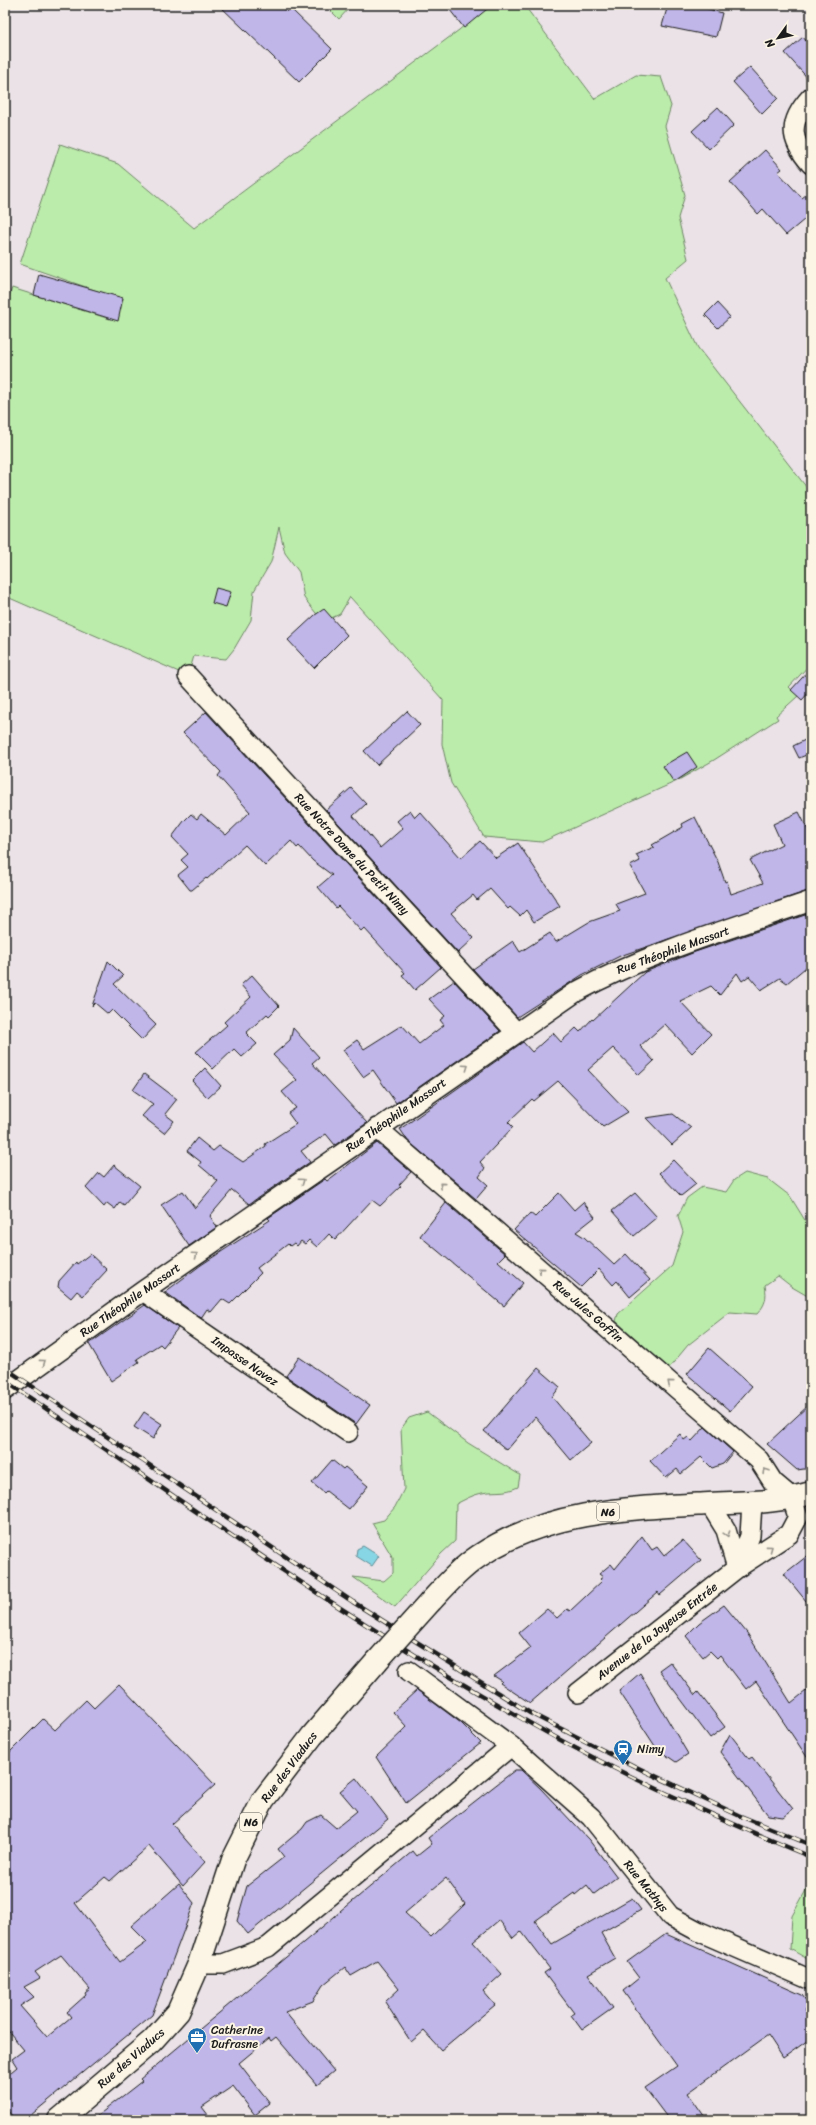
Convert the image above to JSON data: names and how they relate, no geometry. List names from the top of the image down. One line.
{"streets":{"main road":["N6","Rue des Viaducs"],"street":["Rue Notre Dame du Petit Nimy","Rue Théophile Massart","Rue Jules Goffin","Impasse Navez","Avenue de la Joyeuse Entrée","Rue Mathys"]},"crossings":[["Rue Notre Dame du Petit Nimy","Rue Théophile Massart"],["Rue Théophile Massart","Rue Jules Goffin"],["Rue Théophile Massart","Impasse Navez"],["Rue Jules Goffin","N6"],["Rue Jules Goffin","Avenue de la Joyeuse Entrée"],["N6","Avenue de la Joyeuse Entrée"],["N6","Rue des Viaducs"]],"one_way":["Rue Théophile Massart","Rue Jules Goffin"],"places":{"station":["Nimy"],"office":["Catherine Dufrasne"]},"north":"bottom left"}
